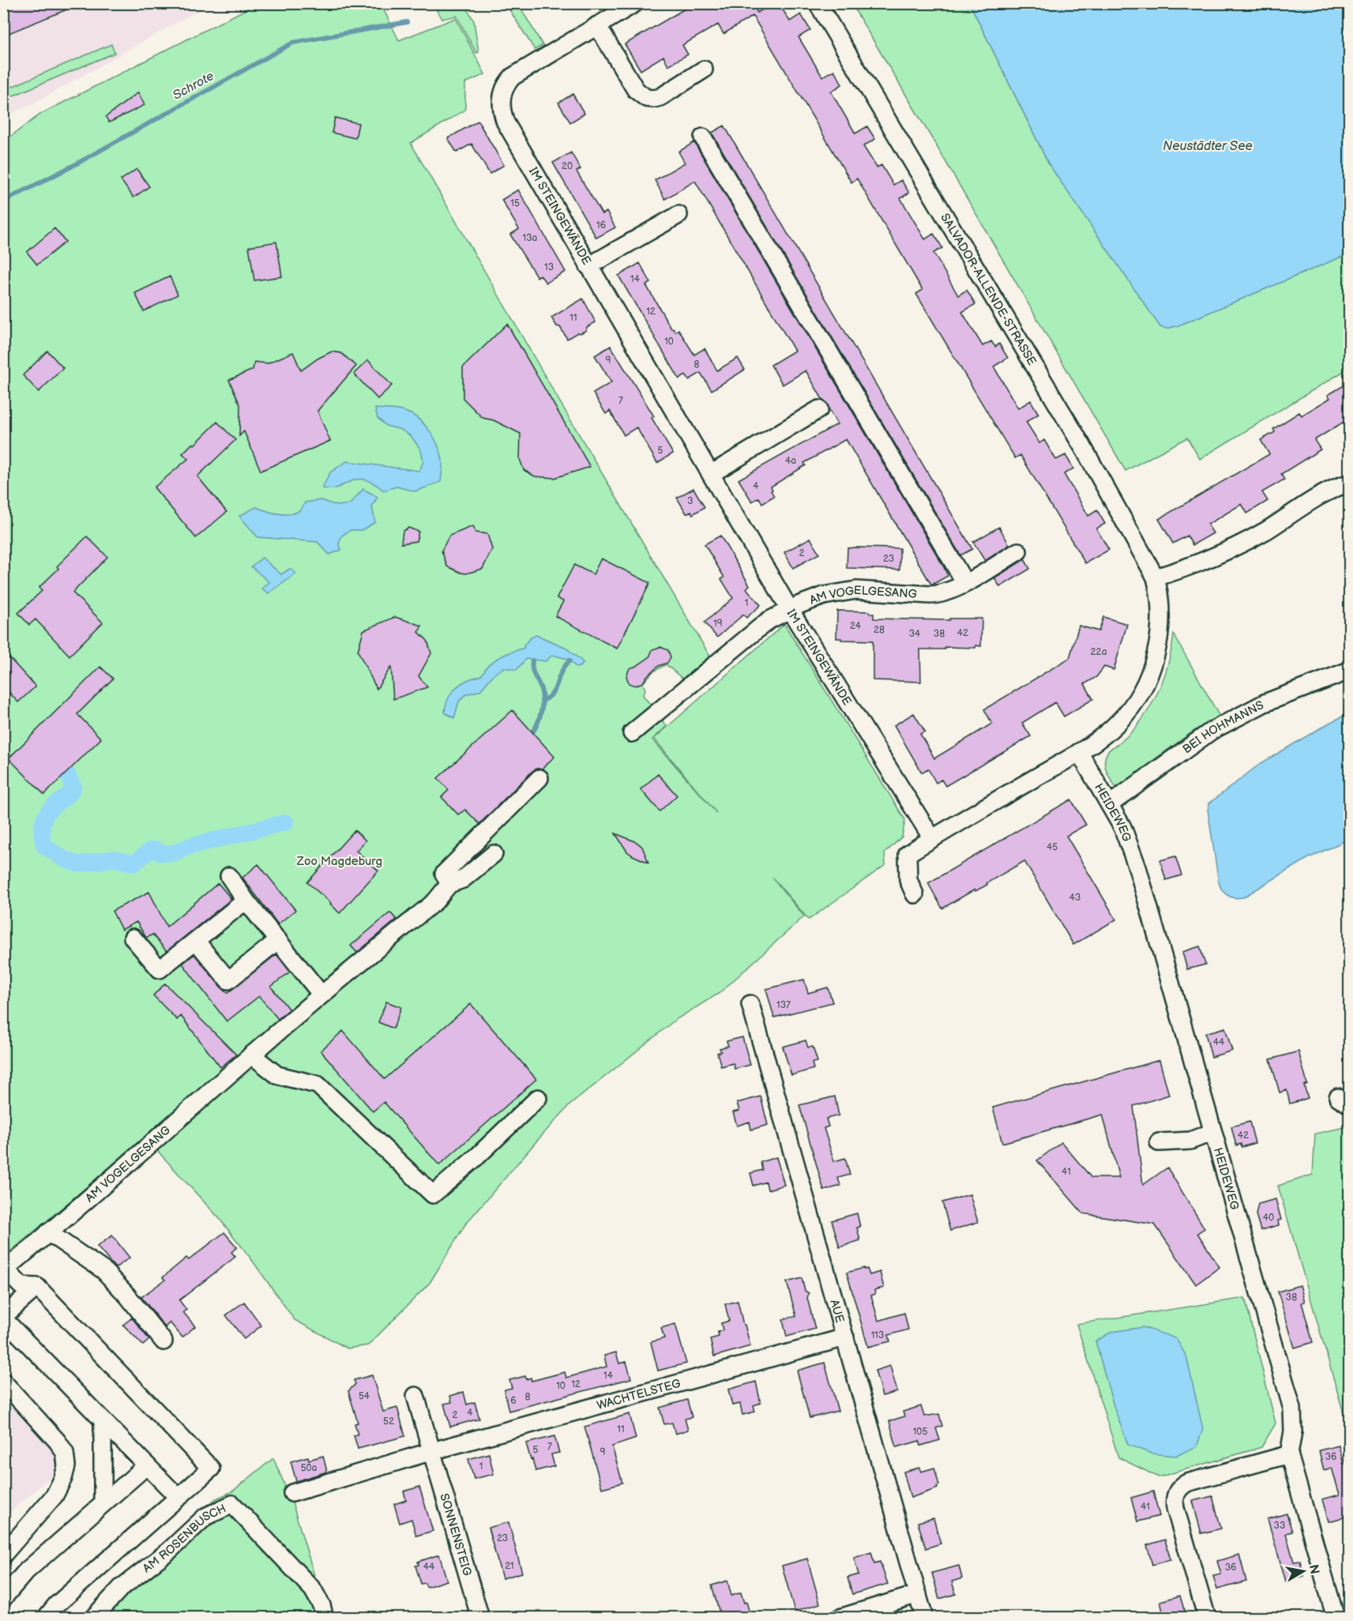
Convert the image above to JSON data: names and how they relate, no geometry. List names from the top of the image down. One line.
{"streets":{"street":["IM STEINGEWÄNDE","SALVADOR-ALLENDE-STRASSE","AM VOGELGESANG","BEI HOHMANNS","HEIDEWEG","AUE","WACHTELSTEG","SONNENSTEIG","AM ROSENBUSCH"]},"crossings":[["IM STEINGEWÄNDE","AM VOGELGESANG"],["SALVADOR-ALLENDE-STRASSE","HEIDEWEG"],["BEI HOHMANNS","HEIDEWEG"],["AUE","WACHTELSTEG"],["WACHTELSTEG","SONNENSTEIG"]],"water":["Schrote","Neustädter See"],"parks":["Zoo Magdeburg"],"house_numbers":["20","15","16","13a","13","14","12","11","10","9","8","7","5","4a","4","3","2","23","1","19","24","28","42","34","38","22a","45","43","137","44","42","41","40","38","113","14","12","10","54","8","6","4","2","52","11","105","7","5","9","36","1","50a","41","33","23","21","44","36"],"north":"right"}
